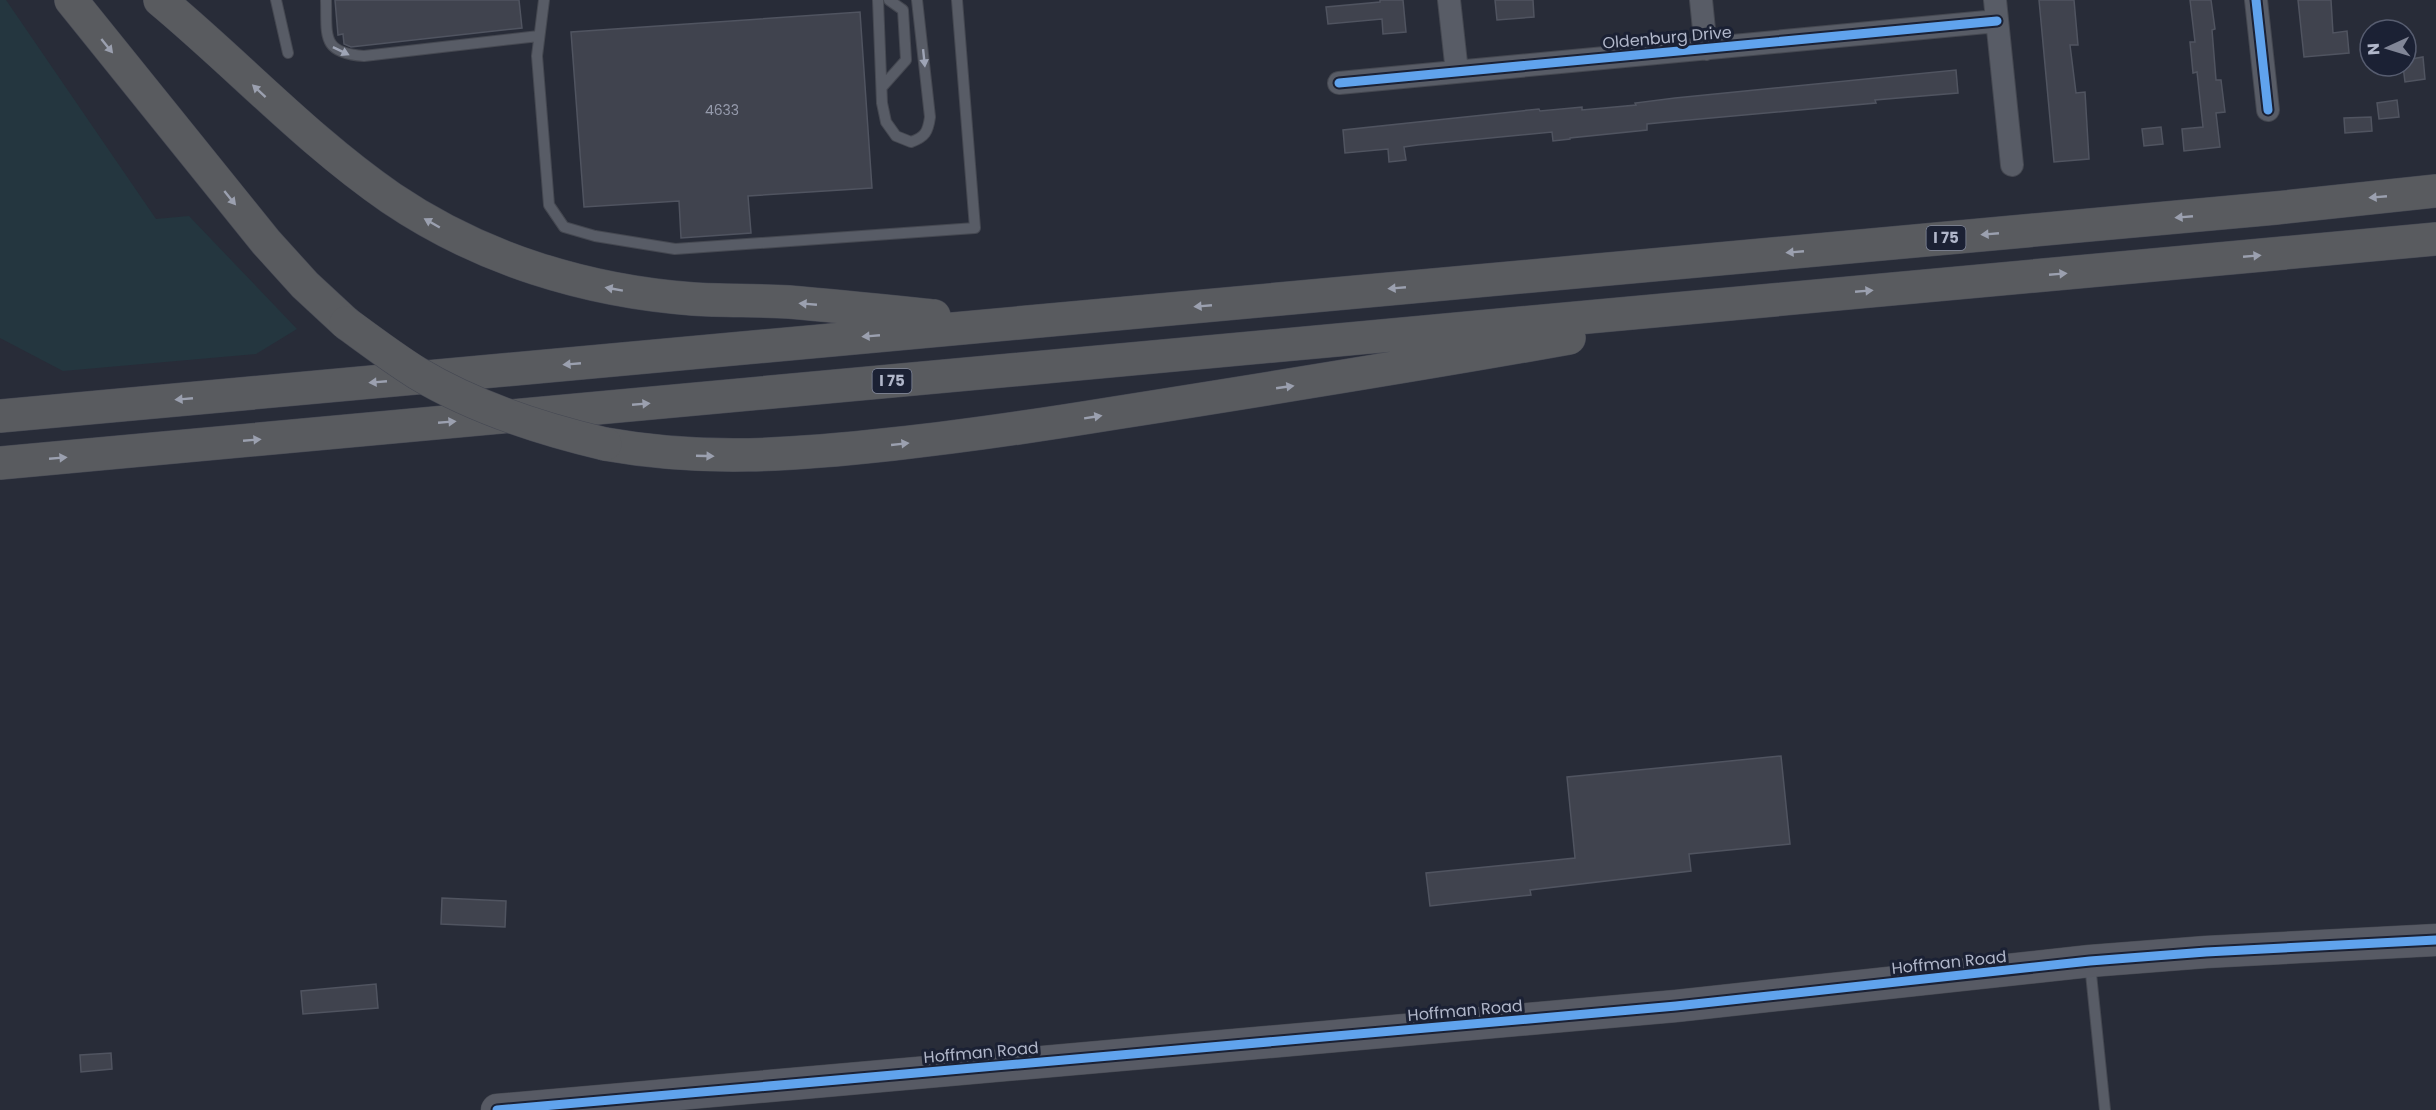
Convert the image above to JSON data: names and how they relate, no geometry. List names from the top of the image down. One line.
{"streets":{"highway":["I 75"],"street":["Oldenburg Drive","Hoffman Road"]},"house_numbers":["4633"],"north":"left"}
